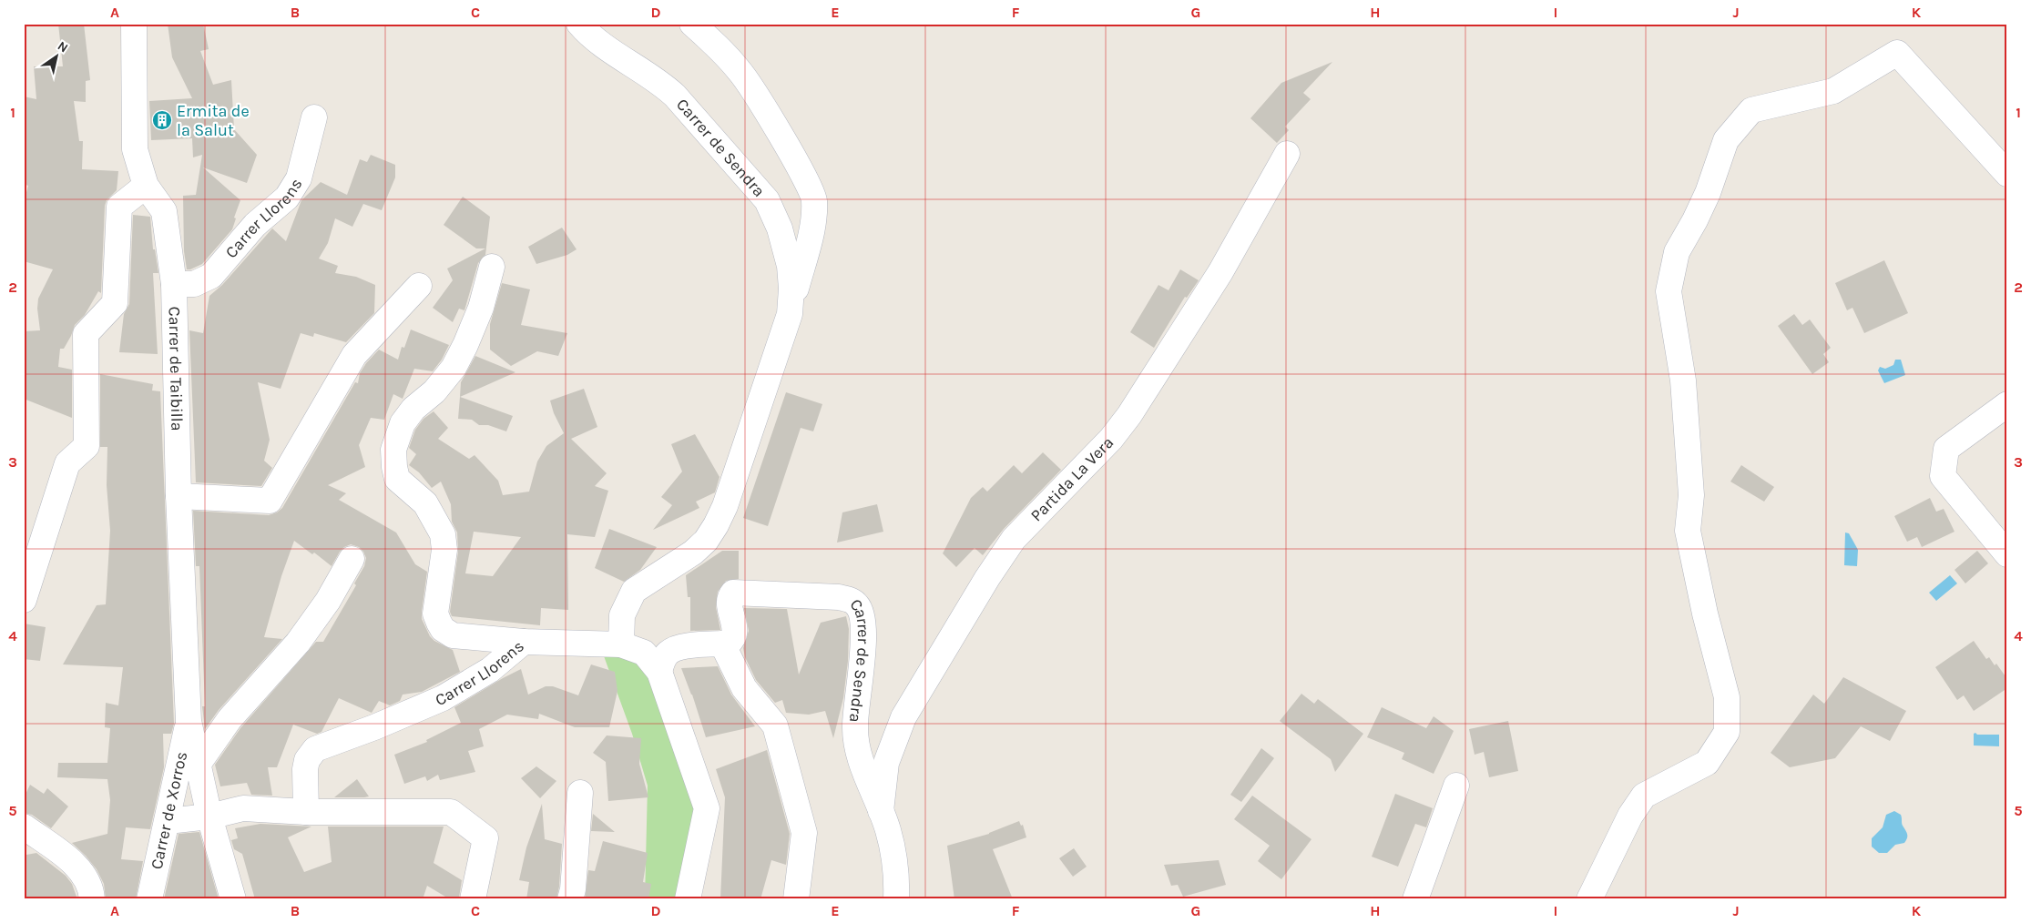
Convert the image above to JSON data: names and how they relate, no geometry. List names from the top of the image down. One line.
{"streets":{"street":["Carrer de Sendra","Carrer Llorens","Carrer de Taibilla","Partida La Vera","Carrer de Xorros"]},"crossings":[["Carrer de Sendra","Partida La Vera"],["Carrer Llorens","Carrer de Taibilla"],["Carrer de Taibilla","Carrer de Xorros"]],"places":{"building":["Ermita de la Salut"]},"north":"top right","grid":{"columns":["A","B","C","D","E","F","G","H","I","J","K"],"rows":["1","2","3","4","5"]}}
